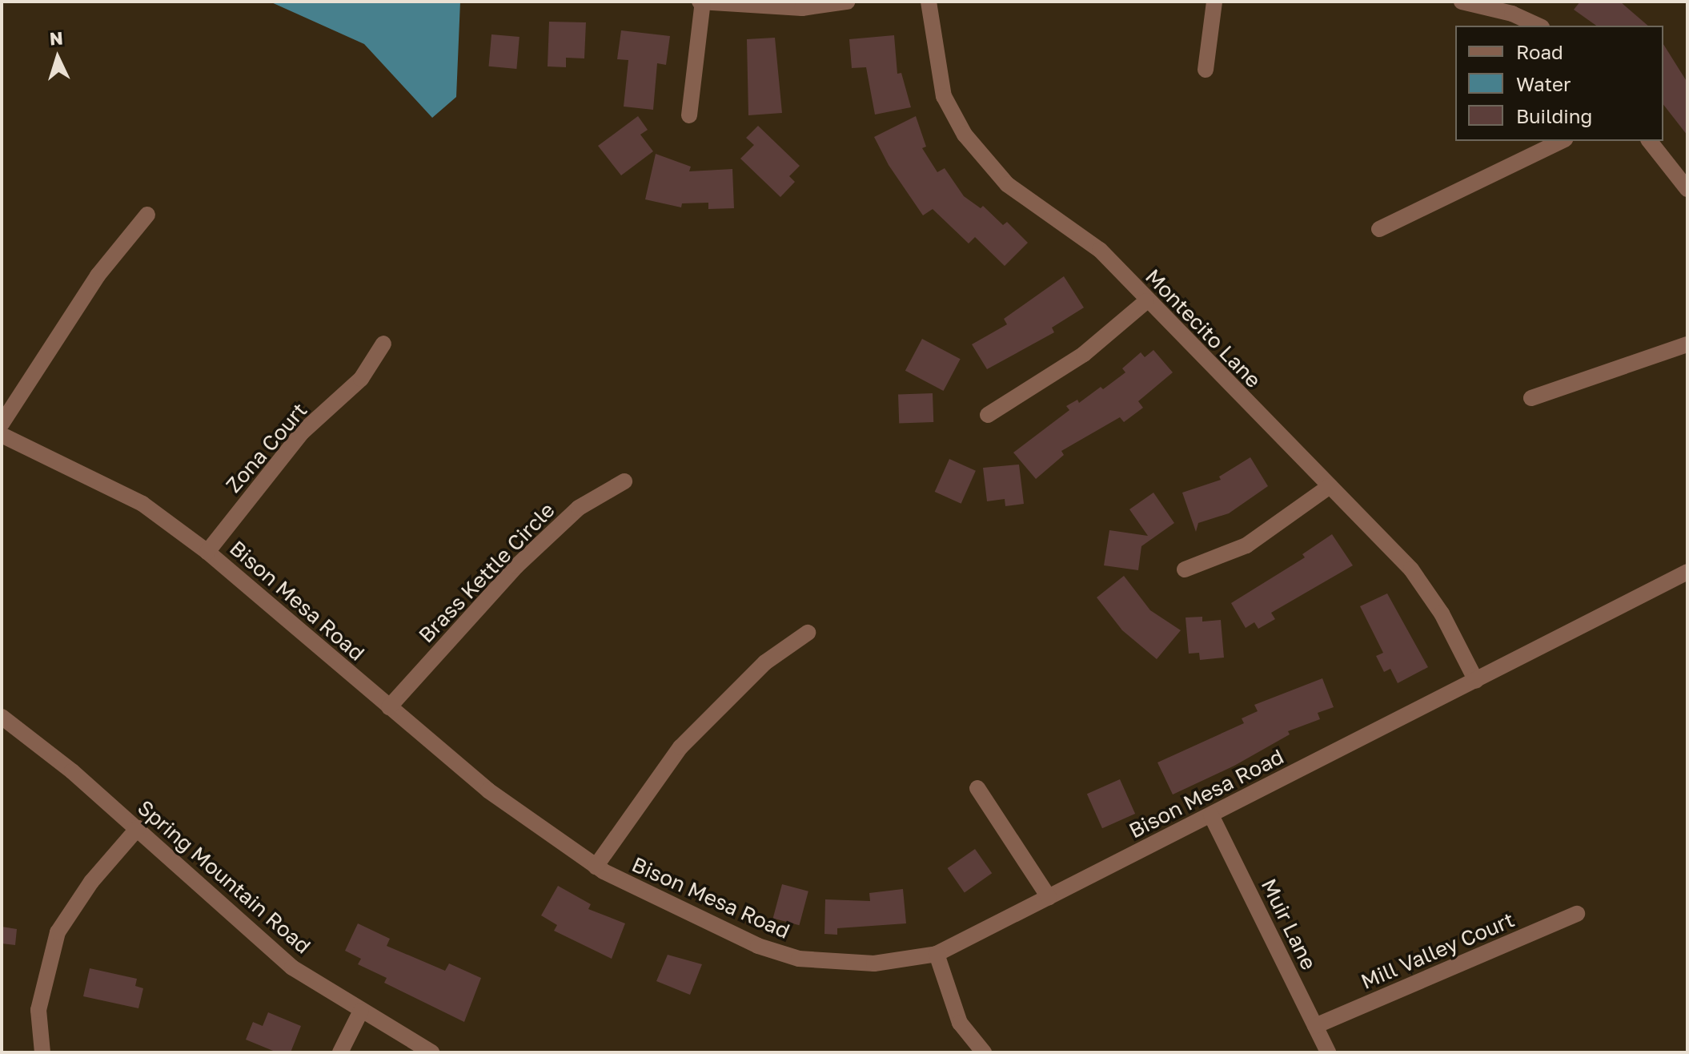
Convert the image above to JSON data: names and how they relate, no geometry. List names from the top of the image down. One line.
{"streets":{"street":["Montecito Lane","Zona Court","Brass Kettle Circle","Bison Mesa Road","Spring Mountain Road","Muir Lane","Mill Valley Court"]},"crossings":[["Montecito Lane","Bison Mesa Road"],["Zona Court","Bison Mesa Road"],["Brass Kettle Circle","Bison Mesa Road"],["Bison Mesa Road","Muir Lane"],["Muir Lane","Mill Valley Court"]],"legend":["Road","Water","Building"],"north":"top"}
